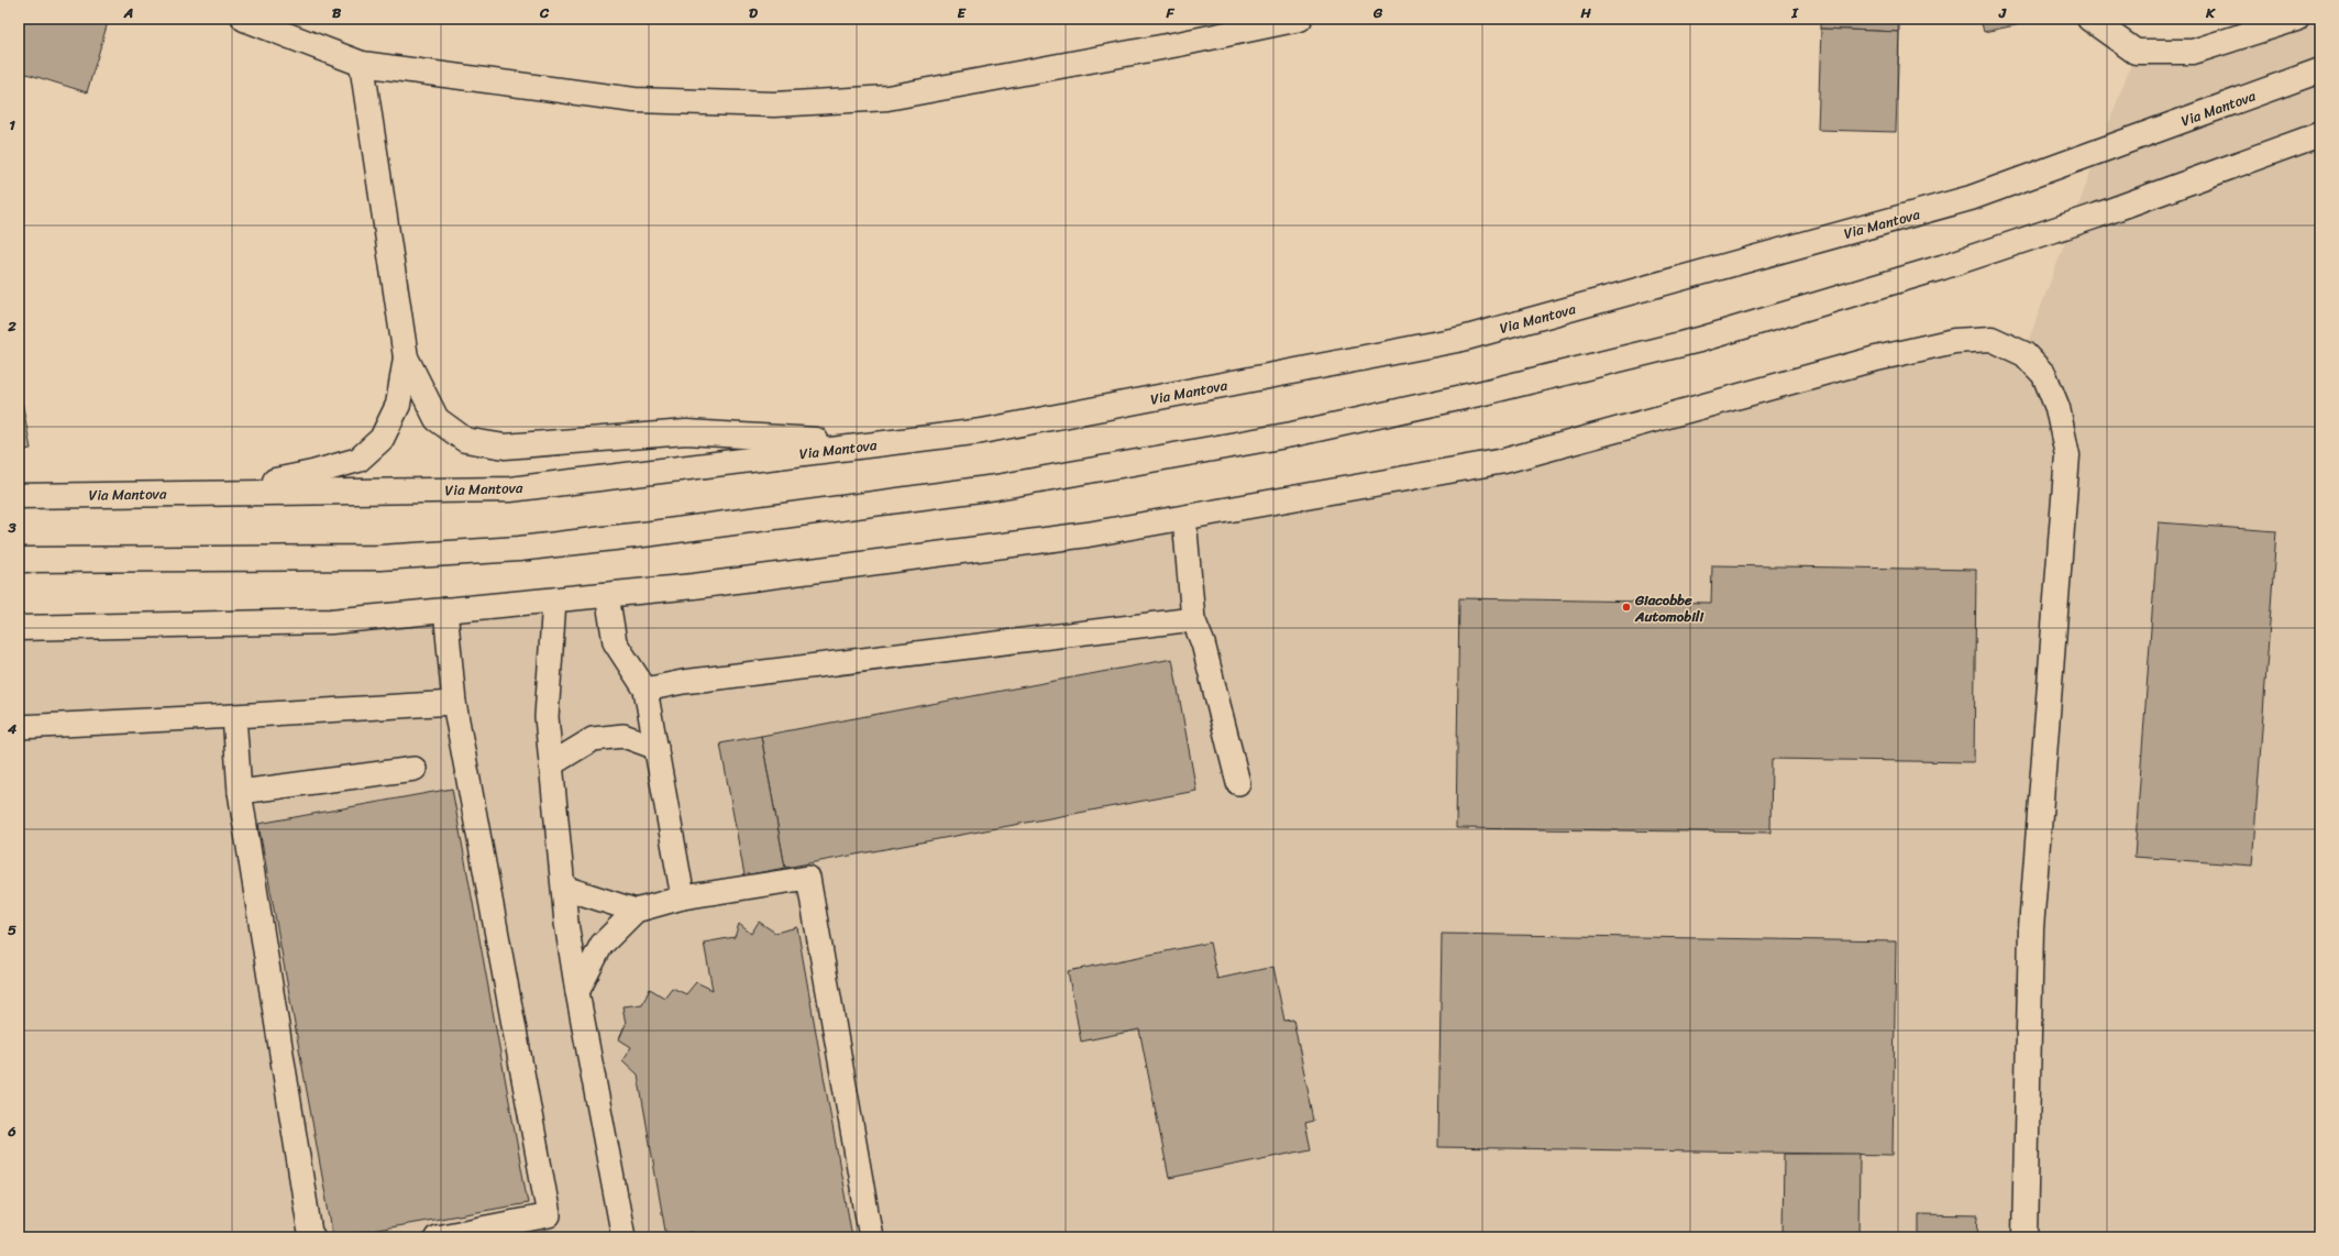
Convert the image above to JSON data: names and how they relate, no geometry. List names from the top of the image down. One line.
{"streets":{"main road":["Via Mantova"]},"places":["Giacobbe Automobili"],"grid":{"columns":["A","B","C","D","E","F","G","H","I","J","K"],"rows":["1","2","3","4","5","6"]}}
